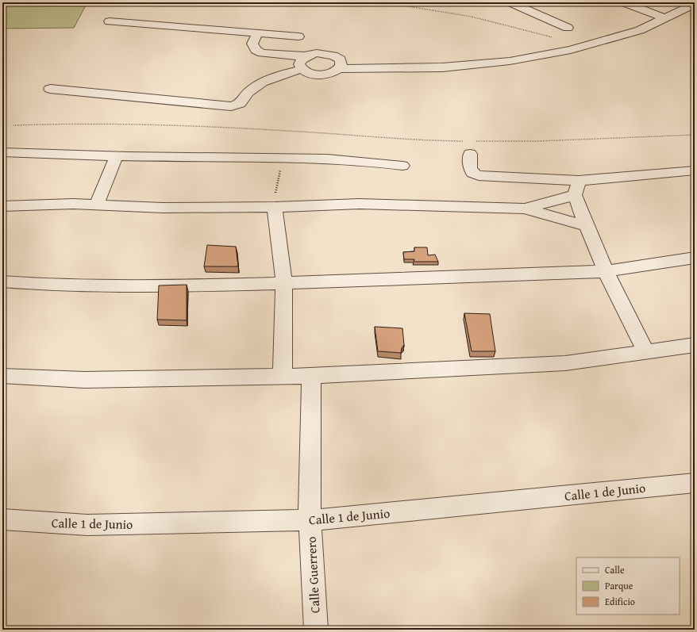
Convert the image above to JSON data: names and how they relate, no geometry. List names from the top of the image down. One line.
{"streets":{"street":["Calle 1 de Junio","Calle Guerrero"]},"crossings":[["Calle 1 de Junio","Calle Guerrero"]],"legend":["Calle","Parque","Edificio"]}
